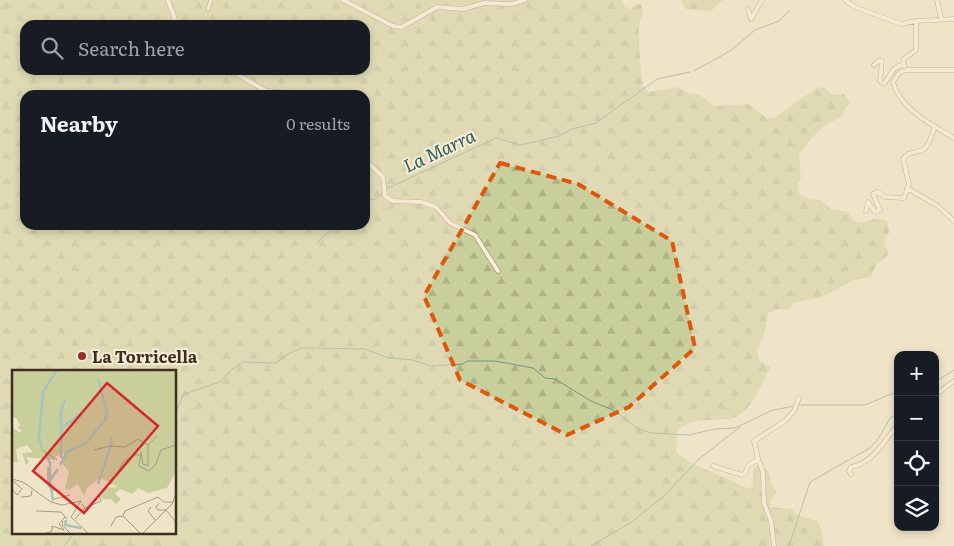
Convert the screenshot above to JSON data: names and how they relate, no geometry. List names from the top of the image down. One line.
{"water":["La Marra"],"places":["La Torricella"],"page":{"search":"Search here","heading":["Nearby","0 results"],"map_buttons":["+","−"]}}
